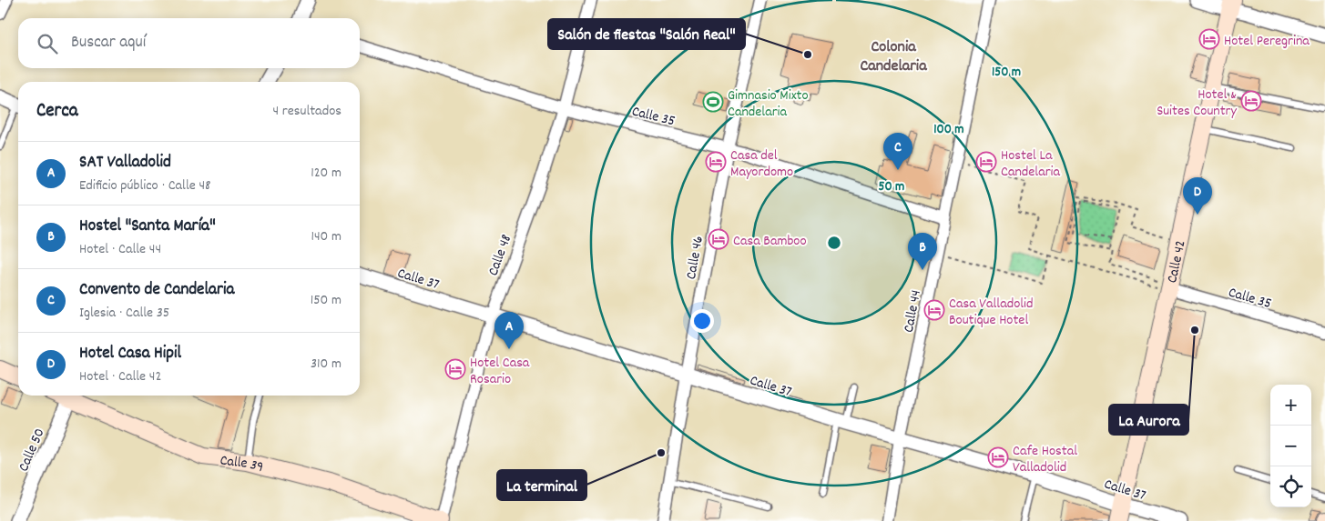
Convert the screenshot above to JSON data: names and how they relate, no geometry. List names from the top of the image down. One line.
{"streets":{"main road":["Calle 42","Calle 39"],"street":["Calle 35","Calle 48","Calle 46","Calle 37","Calle 44","Calle 50"]},"crossings":[["Calle 35","Calle 48"],["Calle 35","Calle 46"],["Calle 35","Calle 42"],["Calle 35","Calle 44"],["Calle 48","Calle 37"],["Calle 48","Calle 39"],["Calle 46","Calle 37"],["Calle 42","Calle 37"],["Calle 37","Calle 44"],["Calle 50","Calle 39"]],"districts":["Colonia Candelaria"],"places":{"hotel":["Hotel Peregrina","Hotel & Suites Country","Casa del Mayordomo","Hostel La Candelaria","Casa Bamboo","Casa Valladolid Boutique Hotel","Hotel Casa Rosario","Cafe Hostal Valladolid"],"other":["Salón de fiestas \"Salón Real\"","La Aurora","La terminal"],"sports":["Gimnasio Mixto Candelaria"]},"page":{"search":"Buscar aquí","heading":["Cerca","4 resultados"],"pins":["C","D","B","A"],"list":[{"mark":"A","name":"SAT Valladolid","note":"Edificio público · Calle 48","value":"120 m"},{"mark":"B","name":"Hostel \"Santa María\"","note":"Hotel · Calle 44","value":"140 m"},{"mark":"C","name":"Convento de Candelaria","note":"Iglesia · Calle 35","value":"150 m"},{"mark":"D","name":"Hotel Casa Hipil","note":"Hotel · Calle 42","value":"310 m"}],"map_buttons":["+","−"]},"rings":["150 m","100 m","50 m"]}
